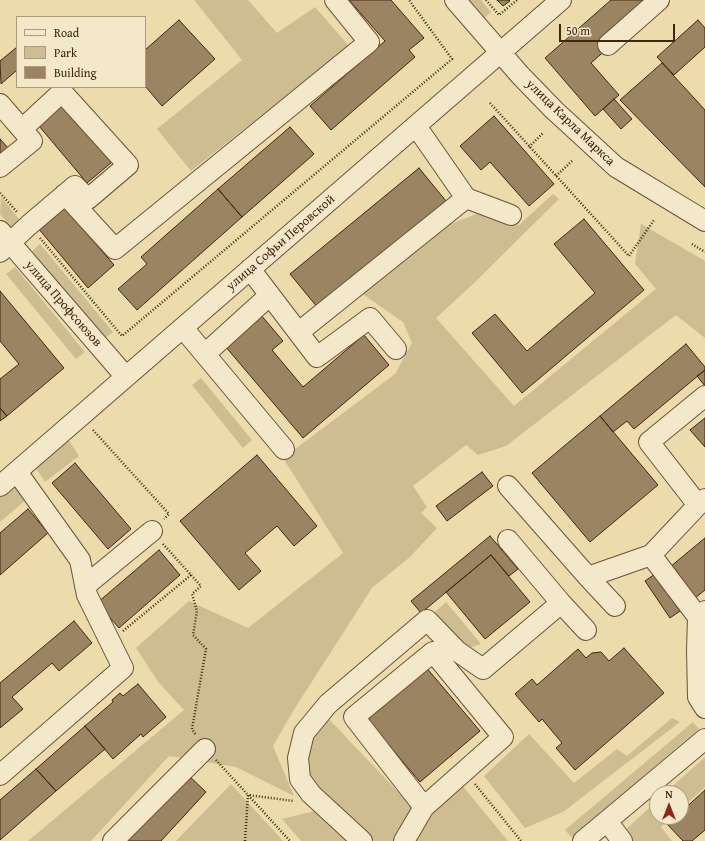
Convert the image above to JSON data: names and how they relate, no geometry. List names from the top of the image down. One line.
{"streets":{"street":["улица Карла Маркса","улица Софьи Перовской","улица Профсоюзов"]},"crossings":[["улица Карла Маркса","улица Софьи Перовской"],["улица Софьи Перовской","улица Профсоюзов"]],"legend":["Road","Park","Building"],"scale_bar":"50 m","north":"top"}
